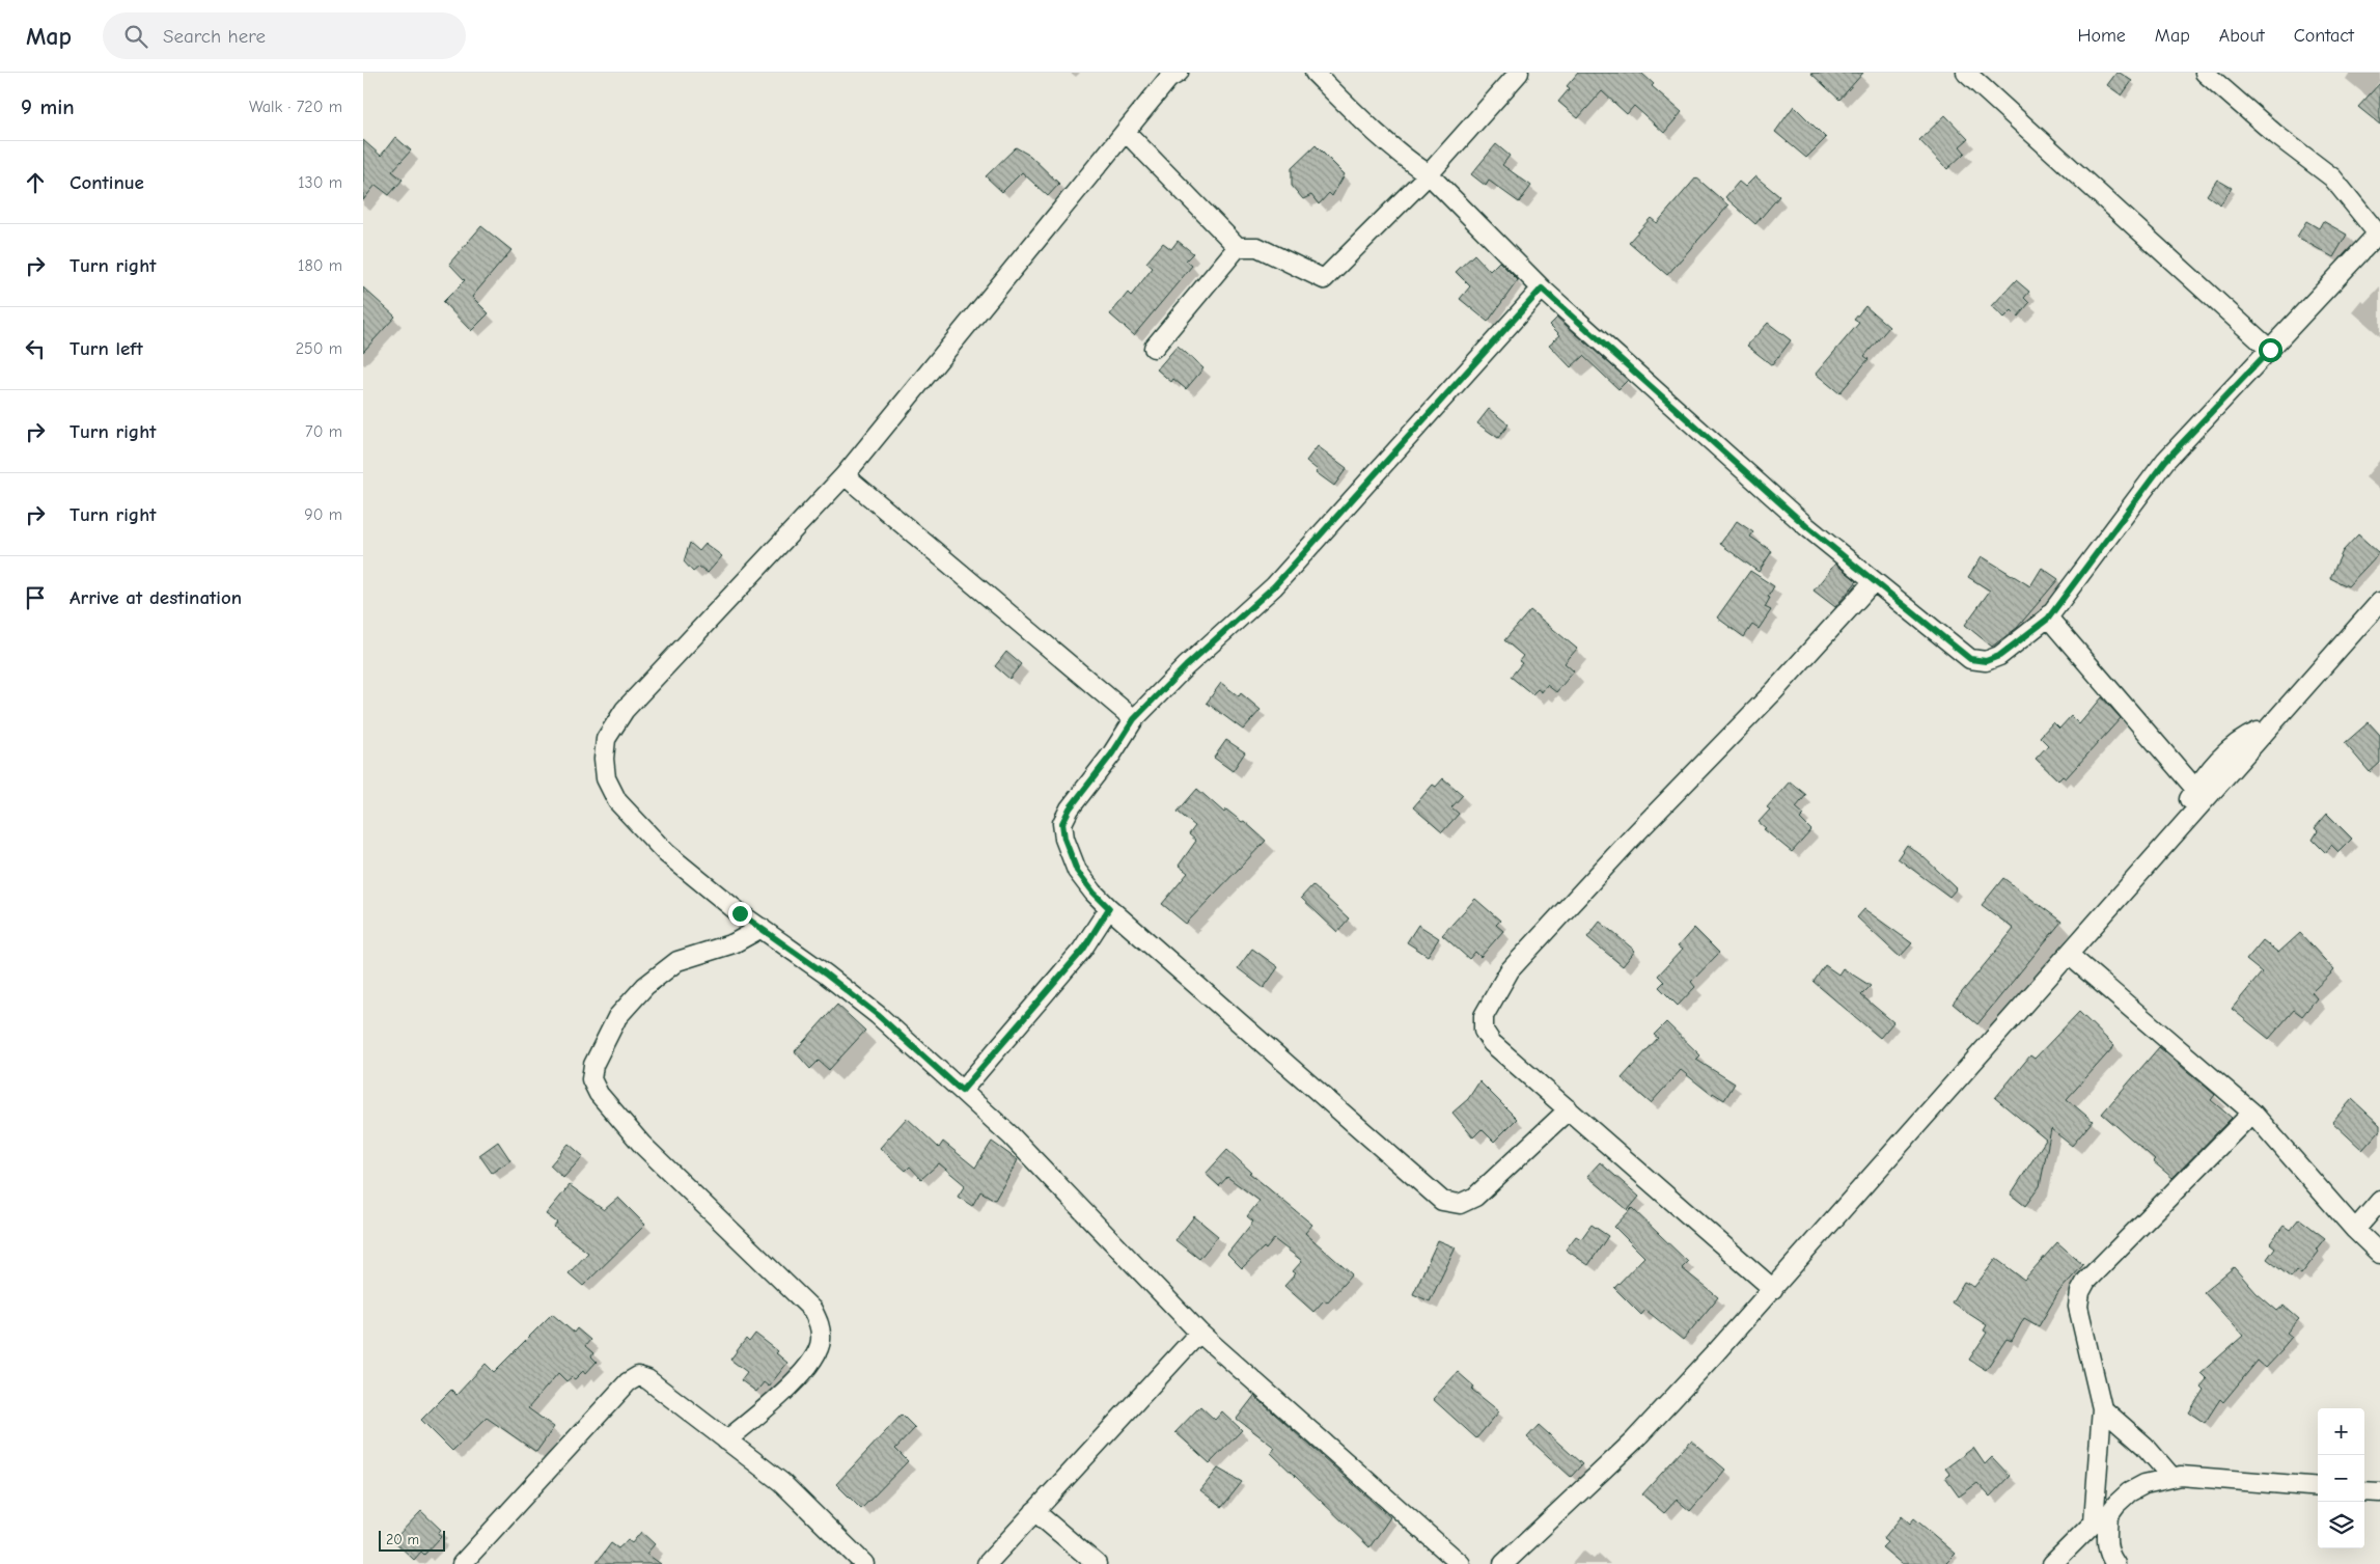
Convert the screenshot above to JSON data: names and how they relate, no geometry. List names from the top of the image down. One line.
{"scale_bar":"20 m","page":{"header":"Map","search":"Search here","nav":["Home","Map","About","Contact"],"heading":["9 min","Walk · 720 m"],"list":[["Continue","130 m"],["Turn right","180 m"],["Turn left","250 m"],["Turn right","70 m"],["Turn right","90 m"],"Arrive at destination"],"map_buttons":["+","−"],"scale":"20 m"}}
